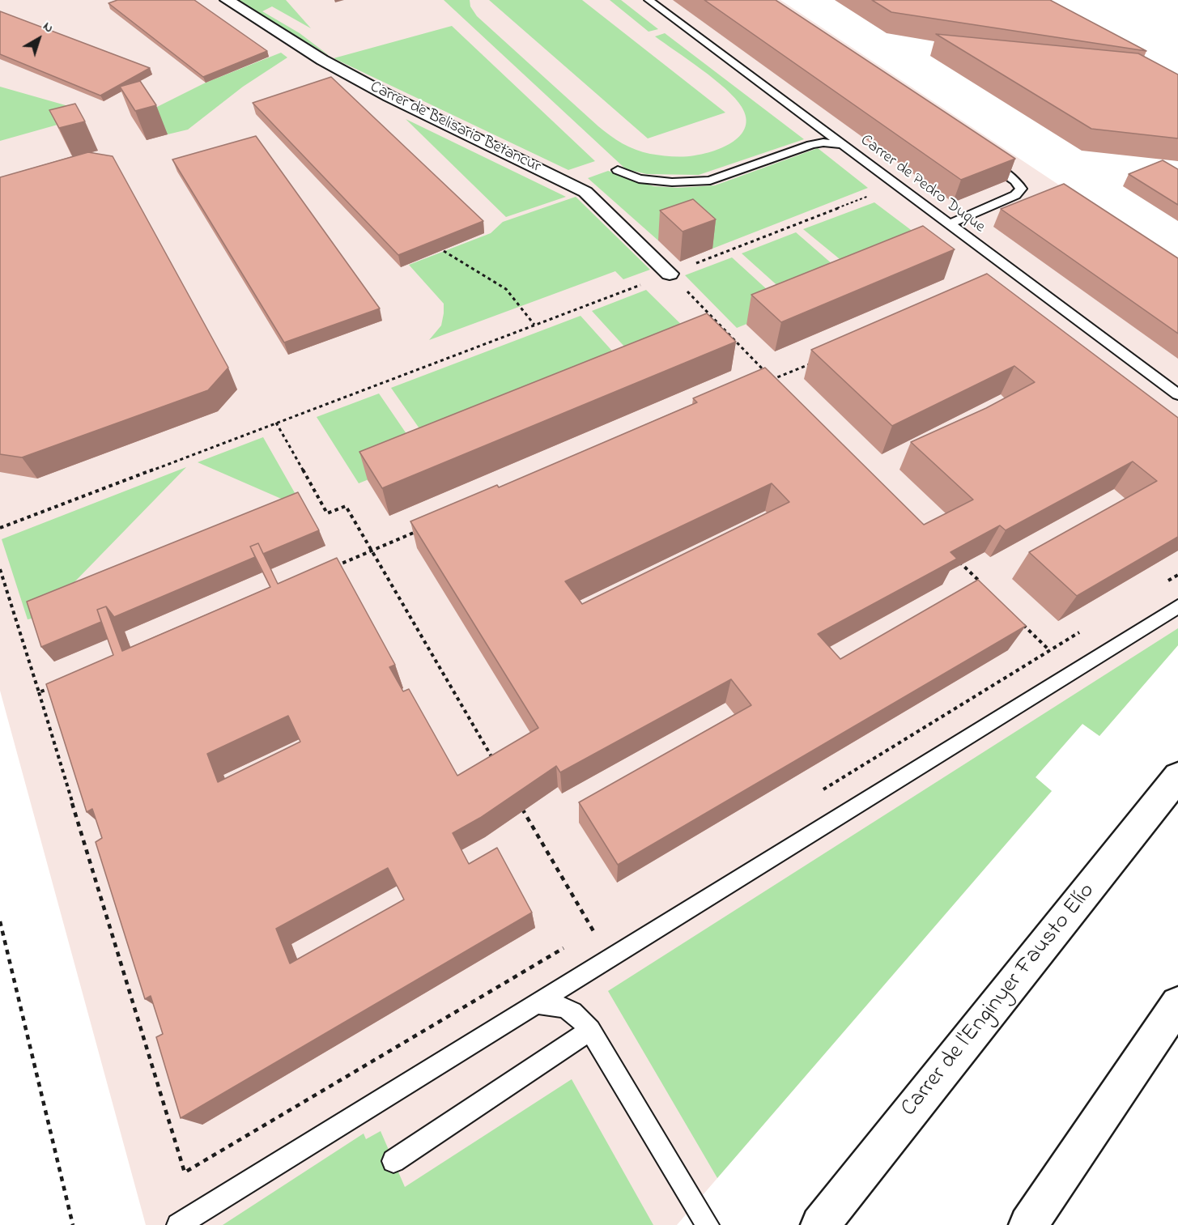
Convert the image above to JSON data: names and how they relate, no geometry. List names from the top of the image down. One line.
{"streets":{"main road":["Carrer de l'Enginyer Fausto Elío"],"street":["Carrer de Belisario Betancur"],"lane":["Carrer de Pedro Duque"]},"north":"top right"}
